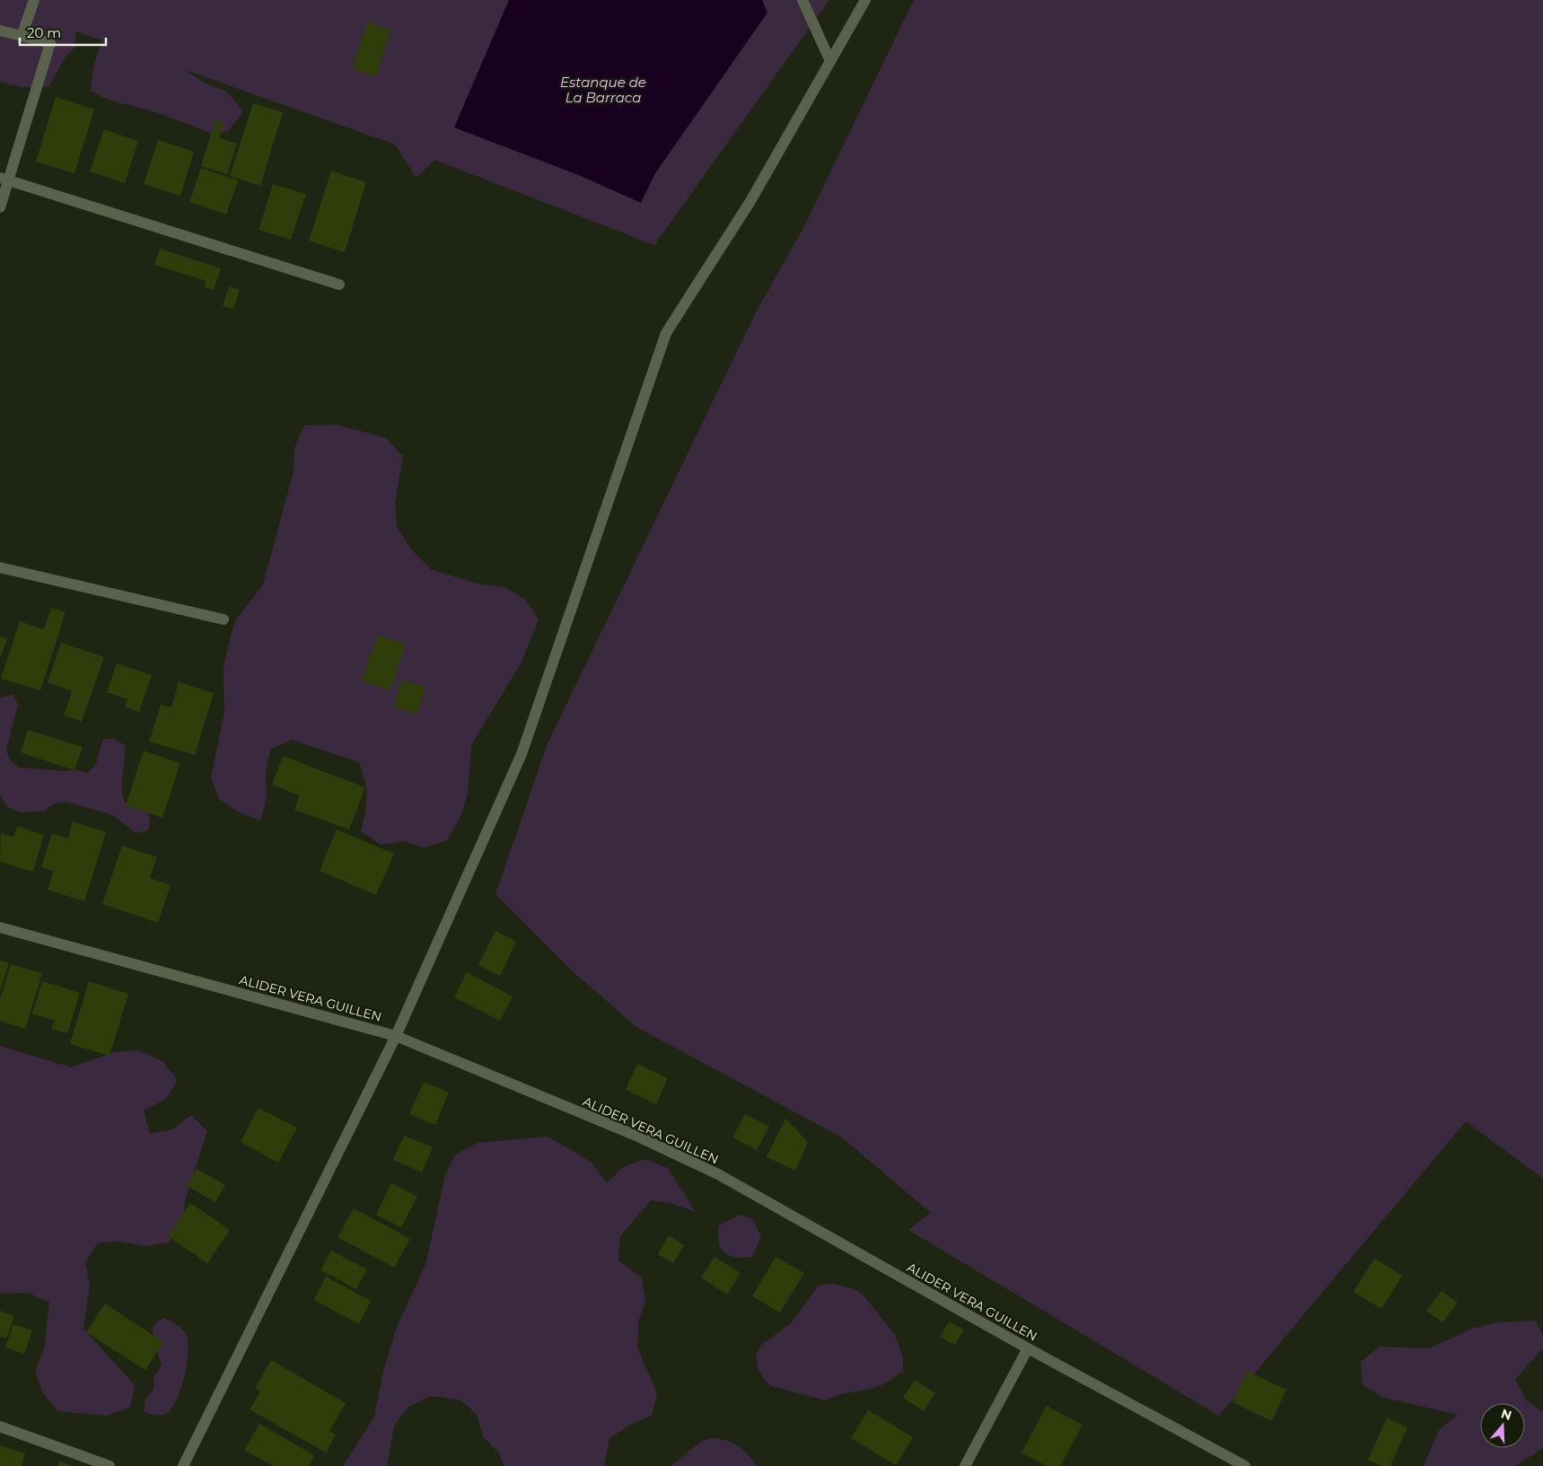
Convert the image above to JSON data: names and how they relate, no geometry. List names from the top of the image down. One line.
{"streets":{"street":["ALIDER VERA GUILLEN"]},"water":["Estanque de La Barraca"],"scale_bar":"20 m","north":"top"}
